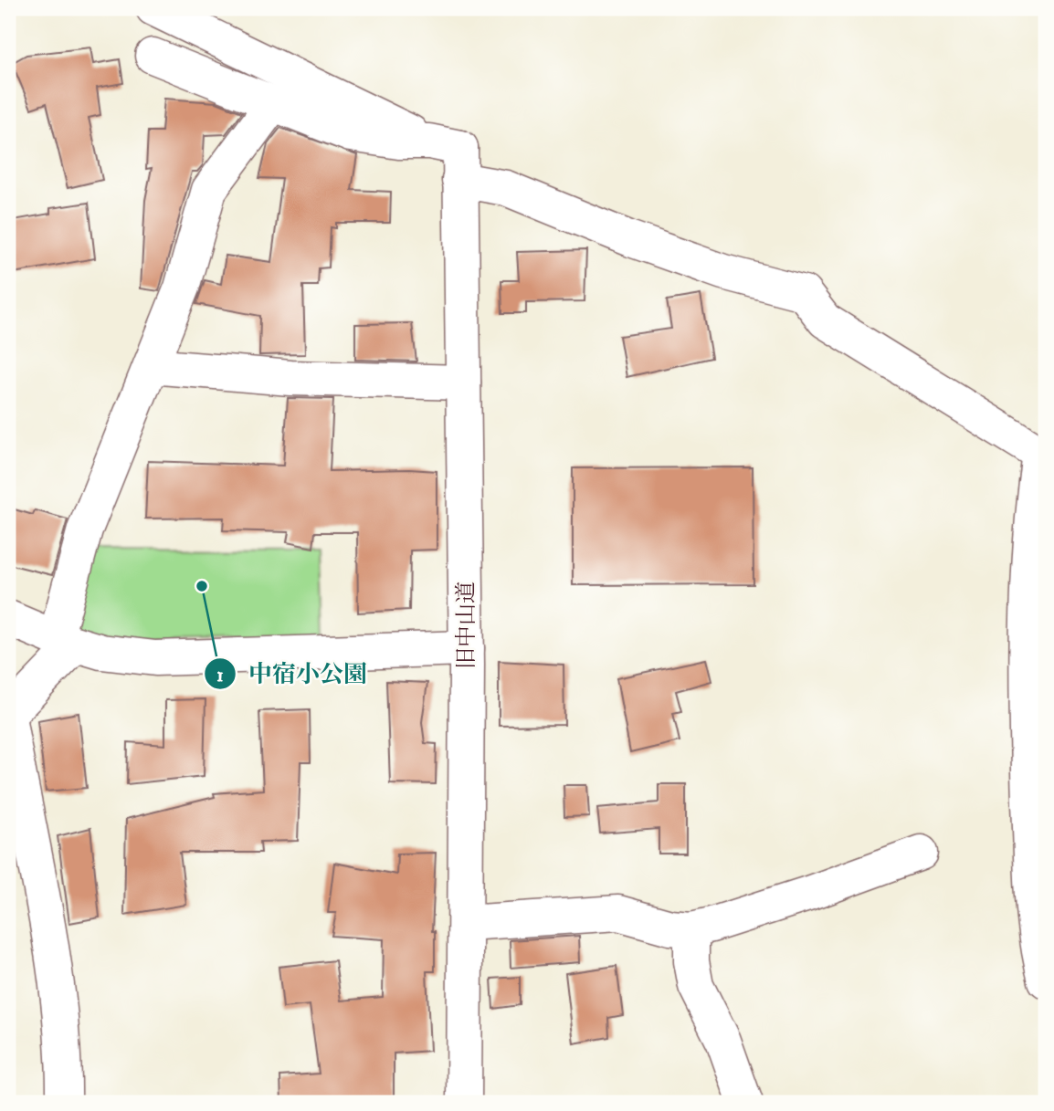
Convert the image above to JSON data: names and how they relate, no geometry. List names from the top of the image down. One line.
{"streets":{"street":["旧中山道"]},"places":["中宿小公園"]}
